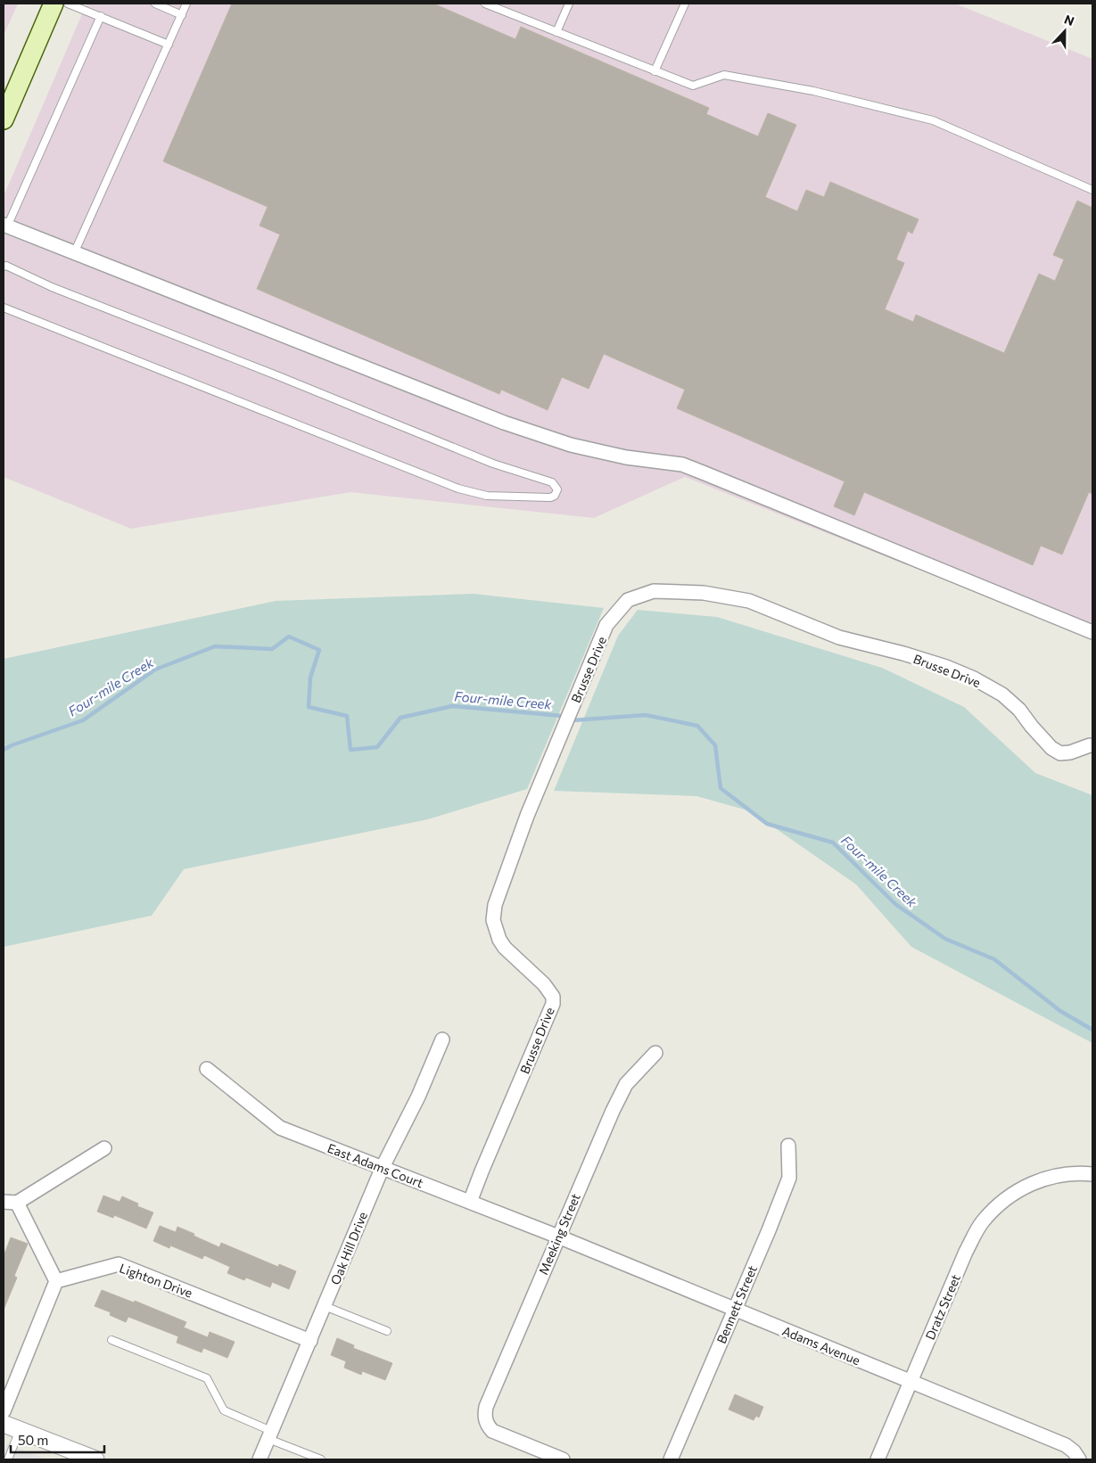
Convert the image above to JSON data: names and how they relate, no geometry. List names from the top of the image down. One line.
{"streets":{"street":["Brusse Drive","East Adams Court","Meeking Street","Oak Hill Drive","Lighton Drive","Bennett Street","Dratz Street","Adams Avenue"]},"crossings":[["Brusse Drive","East Adams Court"],["East Adams Court","Meeking Street"],["East Adams Court","Oak Hill Drive"],["East Adams Court","Adams Avenue"],["Meeking Street","Adams Avenue"],["Oak Hill Drive","Lighton Drive"],["Bennett Street","Adams Avenue"],["Dratz Street","Adams Avenue"]],"water":["Four-mile Creek"],"scale_bar":"50 m","north":"top"}
